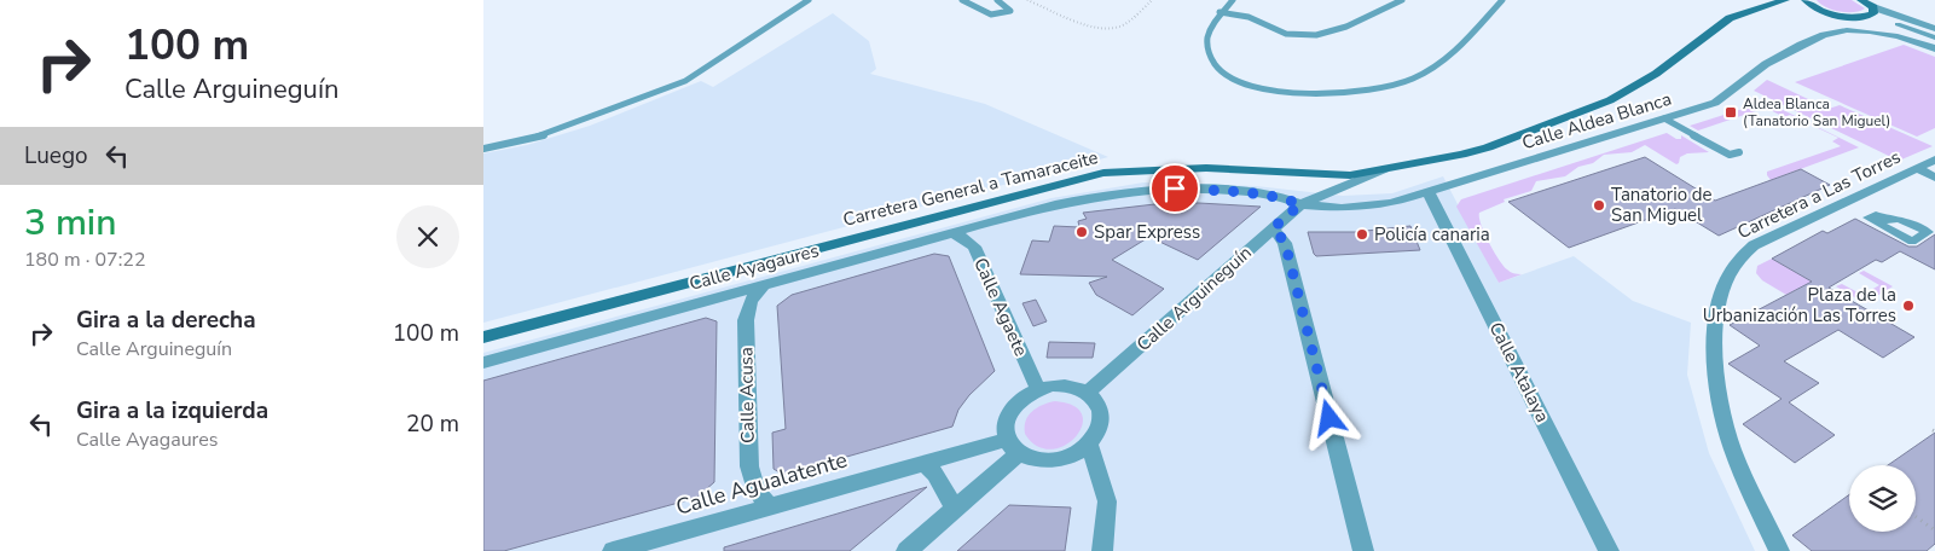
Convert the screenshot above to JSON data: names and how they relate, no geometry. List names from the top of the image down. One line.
{"streets":{"main road":["Carretera General a Tamaraceite"],"street":["Calle Aldea Blanca","Carretera a Las Torres","Calle Ayagaures","Calle Arguineguín","Calle Agaete","Calle Atalaya","Calle Acusa","Calle Agualatente"]},"crossings":[["Calle Aldea Blanca","Carretera General a Tamaraceite"],["Calle Aldea Blanca","Calle Ayagaures"],["Calle Aldea Blanca","Calle Atalaya"],["Carretera General a Tamaraceite","Calle Arguineguín"],["Calle Ayagaures","Calle Arguineguín"],["Calle Ayagaures","Calle Agaete"],["Calle Ayagaures","Calle Atalaya"],["Calle Ayagaures","Calle Acusa"],["Calle Arguineguín","Calle Agaete"],["Calle Arguineguín","Calle Agualatente"],["Calle Agaete","Calle Agualatente"],["Calle Acusa","Calle Agualatente"]],"places":{"transit":["Aldea Blanca (Tanatorio San Miguel)"],"other":["Tanatorio de San Miguel","Spar Express","Policía canaria","Plaza de la Urbanización Las Torres"]},"page":{"turn":["100 m","Calle Arguineguín"],"then":"Luego","heading":["3 min","180 m · 07:22"],"list":[{"name":"Gira a la derecha","note":"Calle Arguineguín","value":"100 m"},{"name":"Gira a la izquierda","note":"Calle Ayagaures","value":"20 m"}]}}
